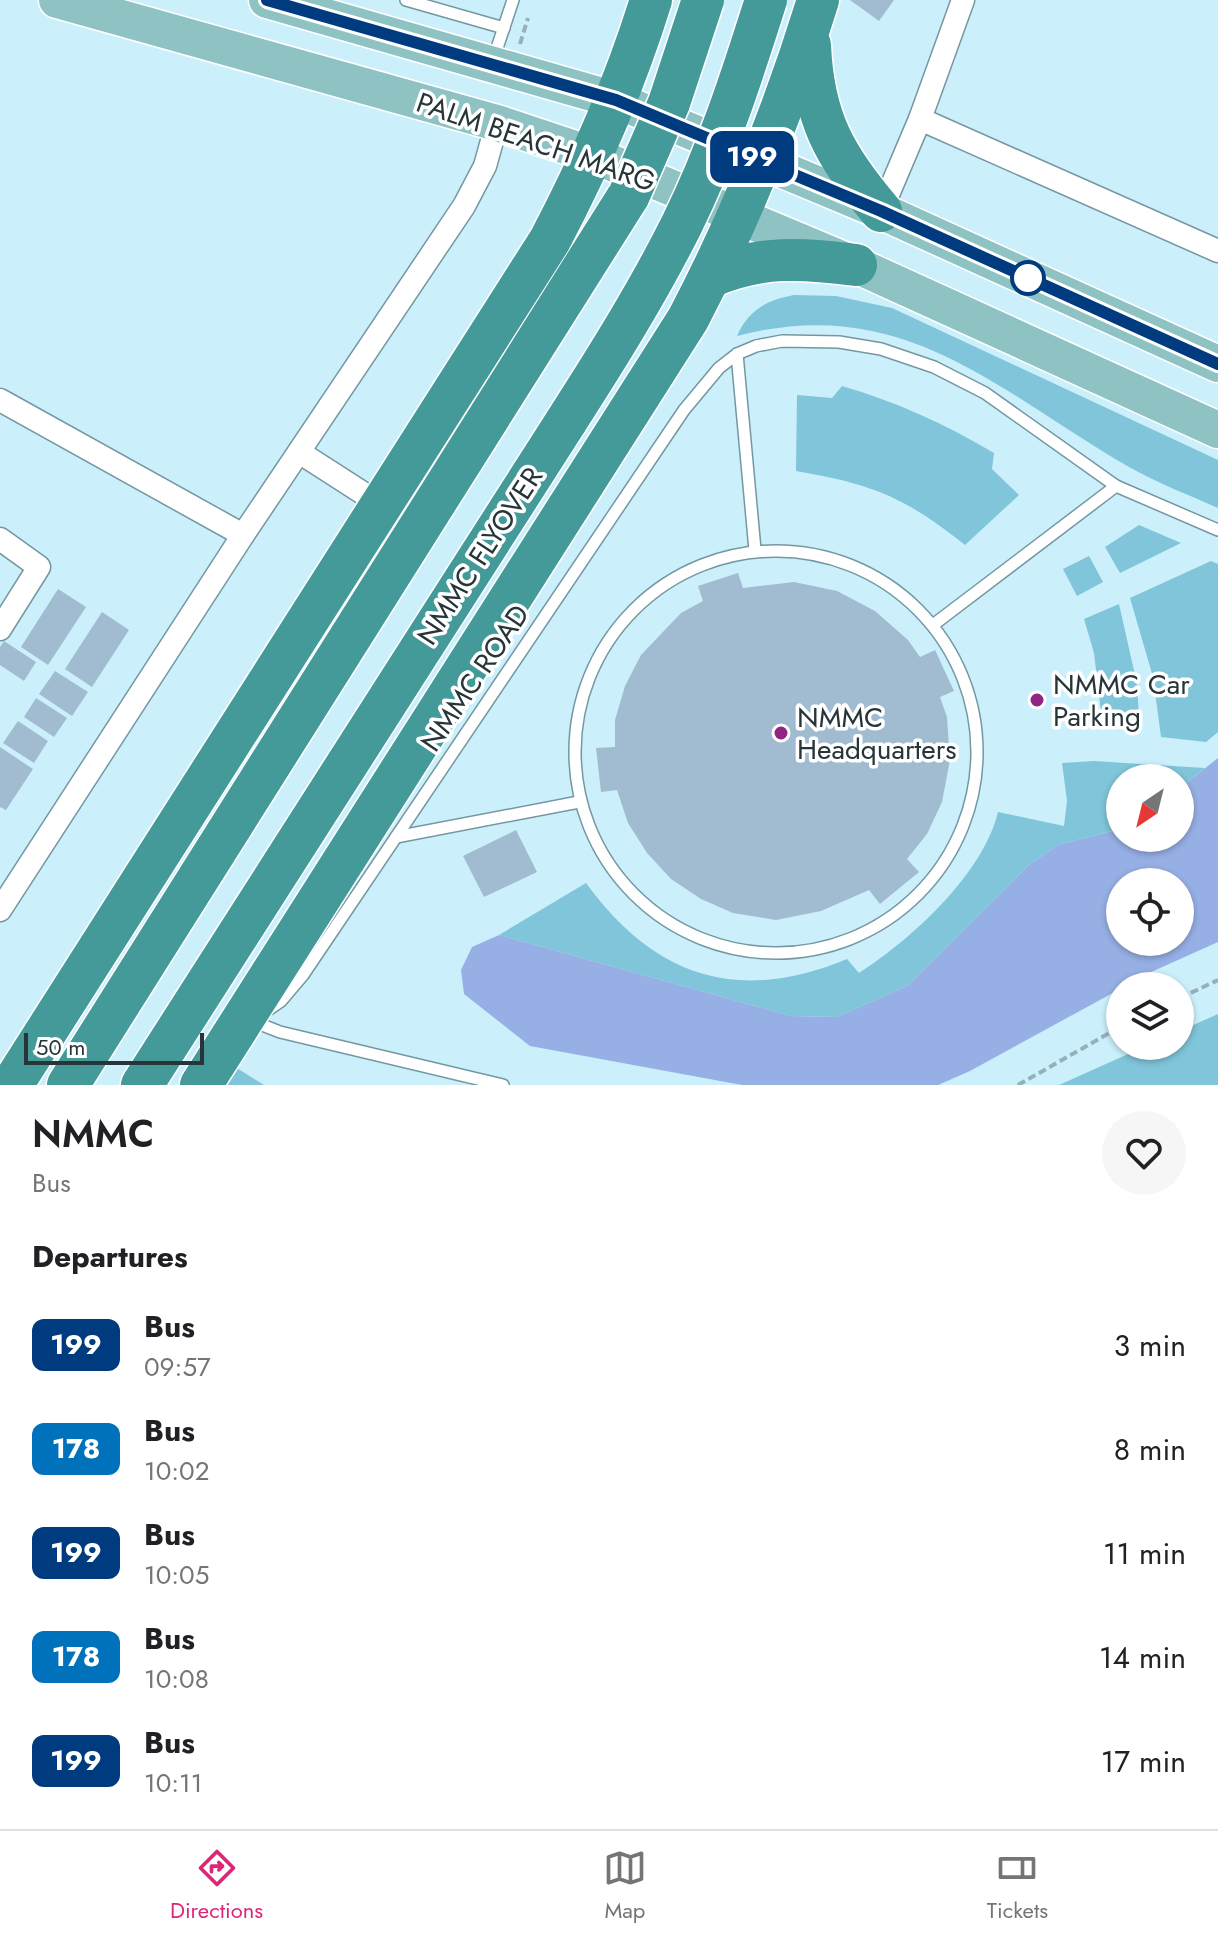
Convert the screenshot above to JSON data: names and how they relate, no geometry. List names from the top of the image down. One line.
{"streets":{"highway":["NMMC FLYOVER"],"main road":["PALM BEACH MARG"],"lane":["NMMC ROAD"]},"places":["NMMC Car Parking","NMMC Headquarters"],"lines":["bus line 199"],"scale_bar":"50 m","north":"bottom left","page":{"on_map":"199","scale":"50 m","heading":[["NMMC","Bus"],"Departures"],"list":[{"mark":"199","name":"Bus","note":"09:57","value":"3 min"},{"mark":"178","name":"Bus","note":"10:02","value":"8 min"},{"mark":"199","name":"Bus","note":"10:05","value":"11 min"},{"mark":"178","name":"Bus","note":"10:08","value":"14 min"},{"mark":"199","name":"Bus","note":"10:11","value":"17 min"}],"tabs":["Directions","Map","Tickets"]}}
